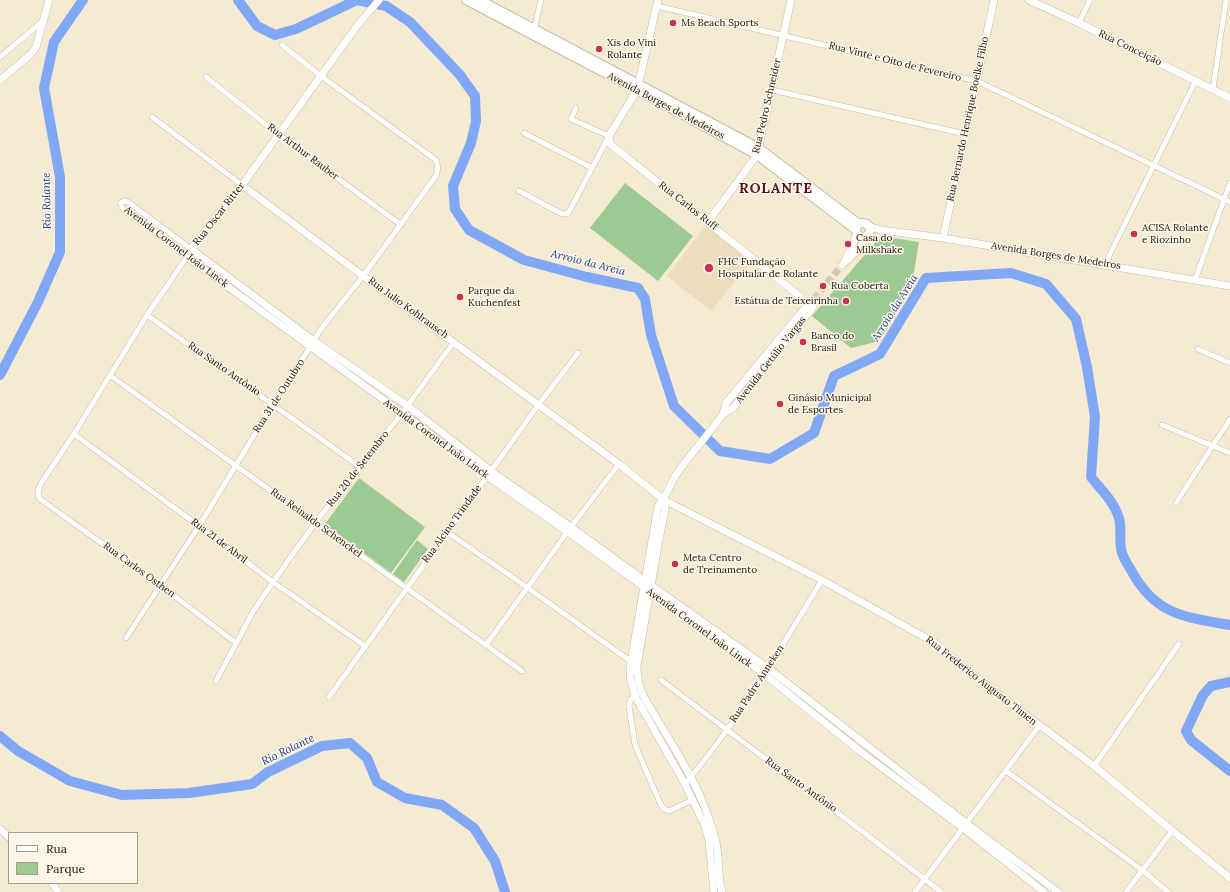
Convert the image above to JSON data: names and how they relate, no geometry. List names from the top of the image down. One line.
{"streets":{"main road":["Rua Conceição","Avenida Borges de Medeiros","Rua Pedro Schneider","Rua Bernardo Henrique Boelke Filho","Rua Carlos Ruff","Rua Oscar Ritter","Avenida Coronel João Linck","Rua Julio Kohlrausch","Avenida Getúlio Vargas","Rua Frederico Augusto Timen"],"street":["Rua Vinte e Oito de Fevereiro","Rua Arthur Rauber","Rua Santo Antônio","Rua 31 de Outubro","Rua 20 de Setembro","Rua Reinaldo Schenckel","Rua Alcino Trindade","Rua 21 de Abril","Rua Carlos Osthen","Rua Padre Anneken"]},"crossings":[["Rua Vinte e Oito de Fevereiro","Rua Pedro Schneider"],["Rua Vinte e Oito de Fevereiro","Rua Bernardo Henrique Boelke Filho"],["Avenida Borges de Medeiros","Rua Pedro Schneider"],["Avenida Borges de Medeiros","Rua Bernardo Henrique Boelke Filho"],["Rua Pedro Schneider","Rua Carlos Ruff"],["Rua Arthur Rauber","Rua Oscar Ritter"],["Rua Arthur Rauber","Rua 31 de Outubro"],["Rua Carlos Ruff","Avenida Getúlio Vargas"],["Rua Oscar Ritter","Avenida Coronel João Linck"],["Rua Oscar Ritter","Rua Julio Kohlrausch"],["Rua Oscar Ritter","Rua Santo Antônio"],["Rua Oscar Ritter","Rua 31 de Outubro"],["Rua Oscar Ritter","Rua Reinaldo Schenckel"],["Rua Oscar Ritter","Rua 21 de Abril"],["Rua Oscar Ritter","Rua Carlos Osthen"],["Avenida Coronel João Linck","Avenida Getúlio Vargas"],["Avenida Coronel João Linck","Rua 31 de Outubro"],["Avenida Coronel João Linck","Rua 20 de Setembro"],["Avenida Coronel João Linck","Rua Alcino Trindade"],["Avenida Coronel João Linck","Rua Padre Anneken"],["Rua Julio Kohlrausch","Avenida Getúlio Vargas"],["Rua Julio Kohlrausch","Rua 31 de Outubro"],["Rua Julio Kohlrausch","Rua 20 de Setembro"],["Rua Julio Kohlrausch","Rua Alcino Trindade"],["Rua Julio Kohlrausch","Rua Frederico Augusto Timen"],["Avenida Getúlio Vargas","Rua Frederico Augusto Timen"],["Rua Santo Antônio","Rua 31 de Outubro"],["Rua Santo Antônio","Rua 20 de Setembro"],["Rua Santo Antônio","Rua Padre Anneken"],["Rua 31 de Outubro","Rua Reinaldo Schenckel"],["Rua 31 de Outubro","Rua 21 de Abril"],["Rua 31 de Outubro","Rua Carlos Osthen"],["Rua 20 de Setembro","Rua Reinaldo Schenckel"],["Rua 20 de Setembro","Rua 21 de Abril"],["Rua 20 de Setembro","Rua Carlos Osthen"],["Rua Reinaldo Schenckel","Rua Alcino Trindade"],["Rua Alcino Trindade","Rua 21 de Abril"],["Rua Frederico Augusto Timen","Rua Padre Anneken"]],"districts":["ROLANTE"],"water":["Rio Rolante","Arroio da Areia"],"places":["Ms Beach Sports","Xis do Vini Rolante","ACISA Rolante e Riozinho","Casa do Milkshake","FHC Fundação Hospitalar de Rolante","Rua Coberta","Parque da Kuchenfest","Estátua de Teixeirinha","Banco do Brasil","Ginásio Municipal de Esportes","Meta Centro de Treinamento"],"legend":["Rua","Parque"]}
